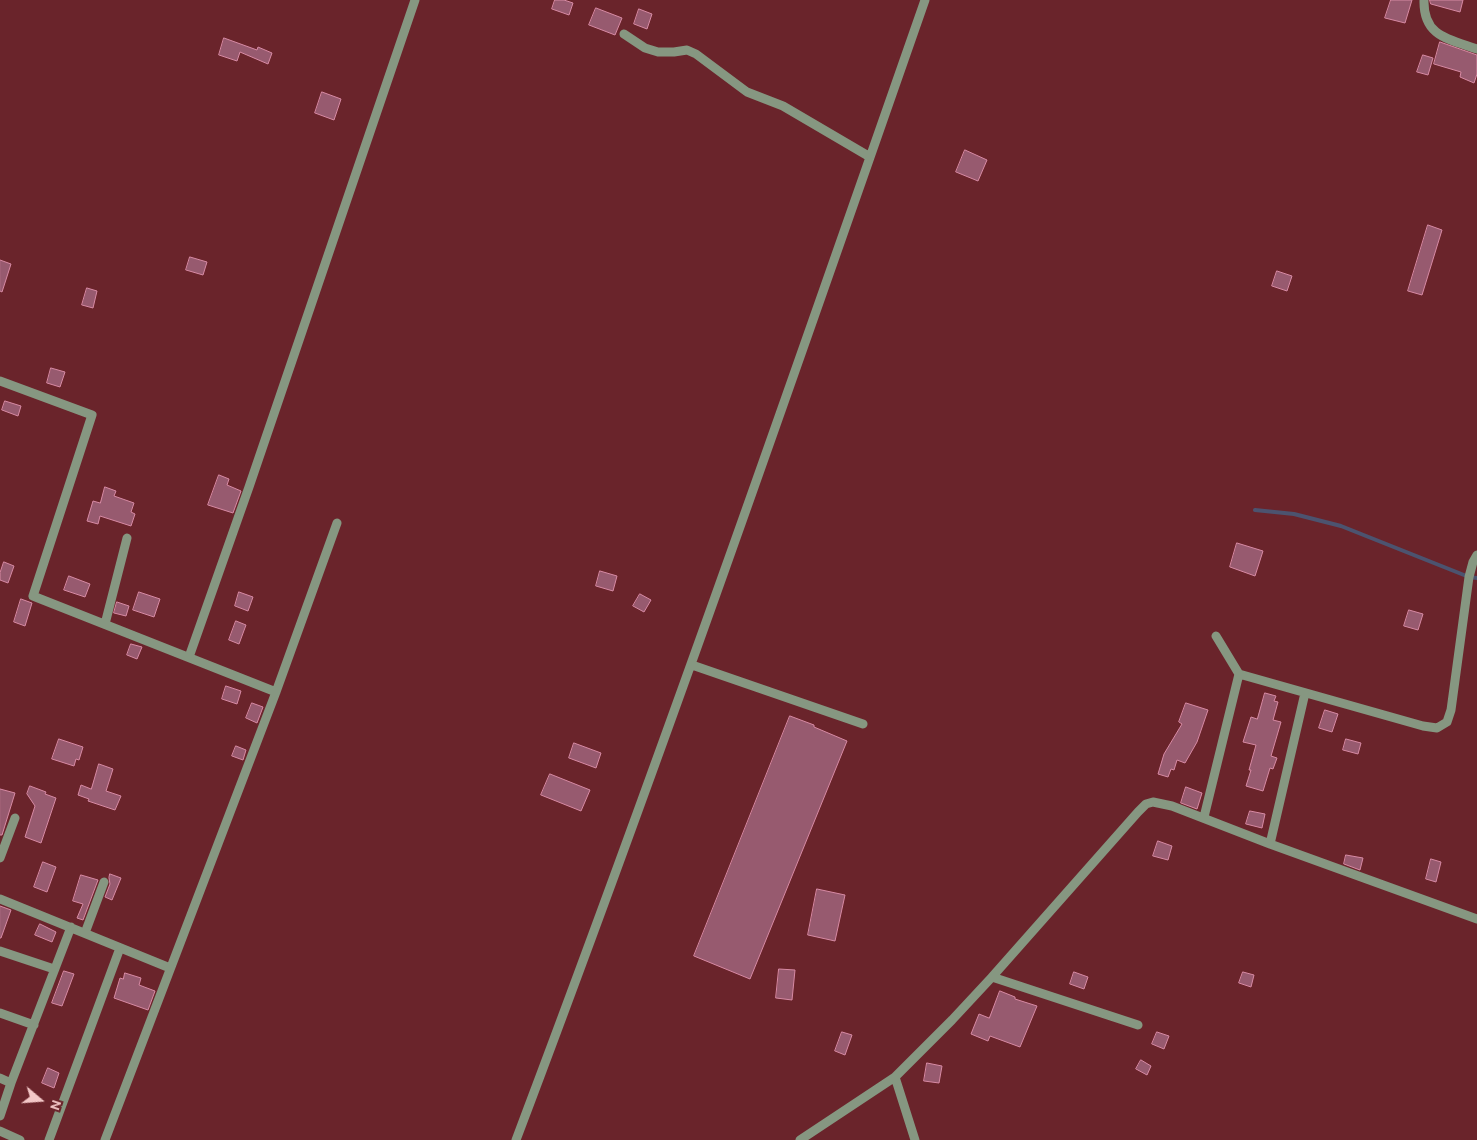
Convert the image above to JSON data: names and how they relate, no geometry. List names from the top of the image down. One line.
{"north":"right"}
